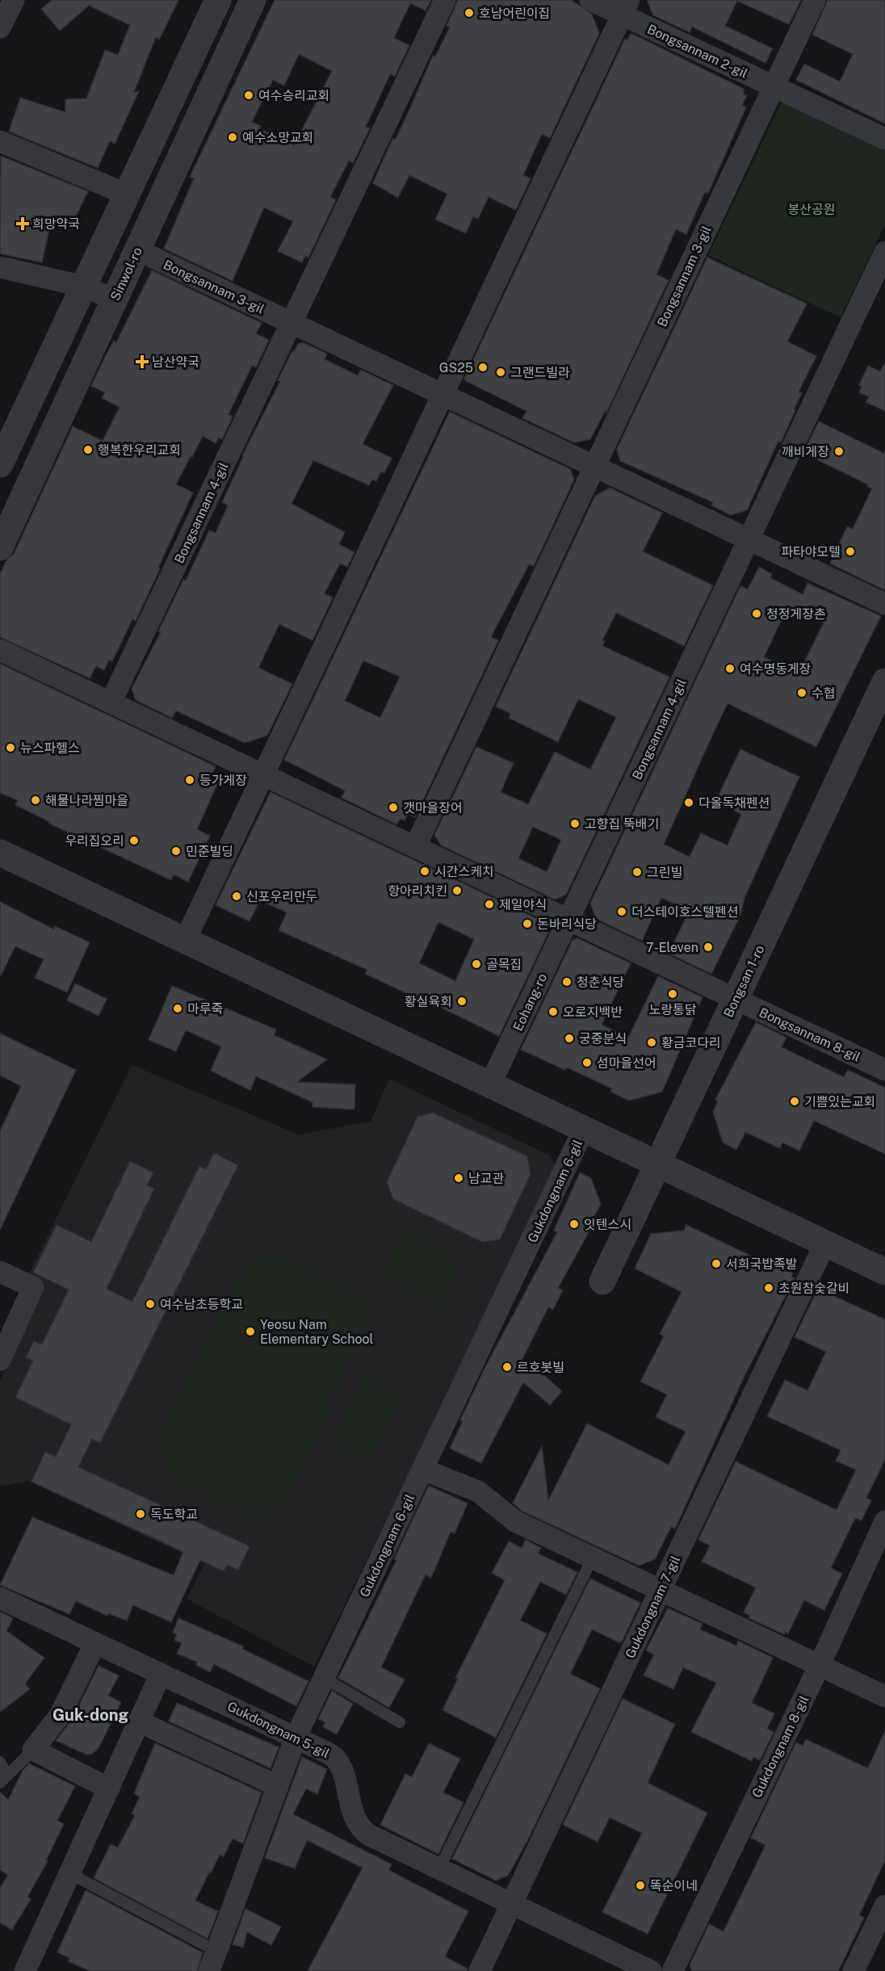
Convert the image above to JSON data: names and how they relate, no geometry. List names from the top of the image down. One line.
{"streets":{"street":["Bongsannam 2-gil","Sinwol-ro","Bongsannam 3-gil","Bongsannam 4-gil","Bongsan 1-ro","Eohang-ro","Bongsannam 8-gil","Gukdongnam 6-gil","Gukdongnam 7-gil","Gukdongnam 5-gil","Gukdongnam 8-gil"]},"crossings":[["Bongsannam 2-gil","Bongsannam 3-gil"],["Sinwol-ro","Bongsannam 3-gil"],["Bongsannam 3-gil","Bongsannam 4-gil"],["Bongsannam 4-gil","Eohang-ro"],["Bongsan 1-ro","Bongsannam 8-gil"],["Gukdongnam 6-gil","Gukdongnam 5-gil"],["Gukdongnam 7-gil","Gukdongnam 5-gil"]],"districts":["Guk-dong"],"parks":["봉산공원"],"places":{"other":["호남어린이집","여수승리교회","예수소망교회","GS25","그랜드빌라","행복한우리교회","깨비게장","파타야모텔","청정게장촌","여수명동게장","수협","뉴스파헬스","등가게장","해물나라찜마을","다올독채펜션","갯마을장어","고향집 뚝배기","우리집오리","민준빌딩","시간스케치","그린빌","항아리치킨","신포우리만두","제일야식","더스테이호스텔펜션","돈바리식당","7-Eleven","골목집","청춘식당","노랑통닭","황실육회","마루죽","오로지백반","궁중분식","황금코다리","섬마을선어","기쁨있는교회","남교관","잇텐스시","서희국밥족발","초원참숯갈비","여수남초등학교","Yeosu Nam Elementary School","르호봇빌","독도학교","똑순이네"],"health":["희망약국","남산약국"]}}
